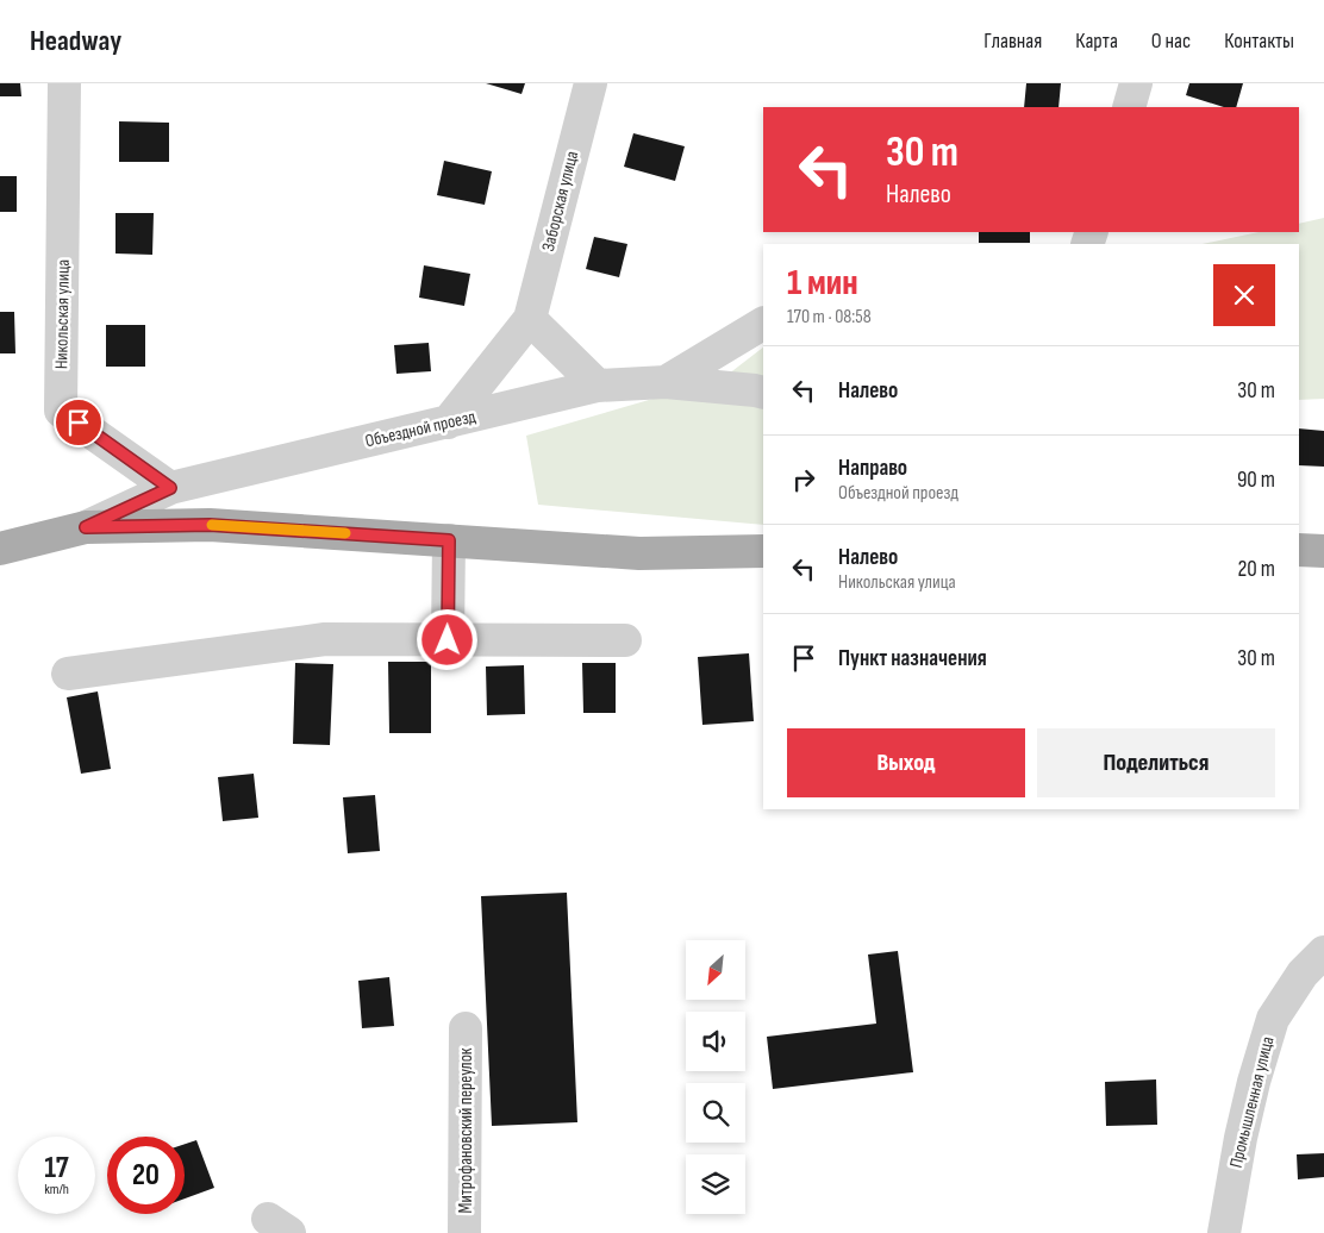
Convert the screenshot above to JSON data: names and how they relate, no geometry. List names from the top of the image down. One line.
{"streets":{"street":["Заборская улица","Никольская улица","Объездной проезд","Промышленная улица","Митрофановский переулок"]},"crossings":[["Никольская улица","Объездной проезд"]],"north":"bottom left","page":{"header":"Headway","nav":["Главная","Карта","О нас","Контакты"],"turn":["30 m","Налево"],"heading":["1 мин","170 m · 08:58"],"list":[{"name":"Налево","value":"30 m"},{"name":"Направо","note":"Объездной проезд","value":"90 m"},{"name":"Налево","note":"Никольская улица","value":"20 m"},{"name":"Пункт назначения","value":"30 m"}],"buttons":["Выход","Поделиться"],"speed":"17 km/h","limit":"20"}}
